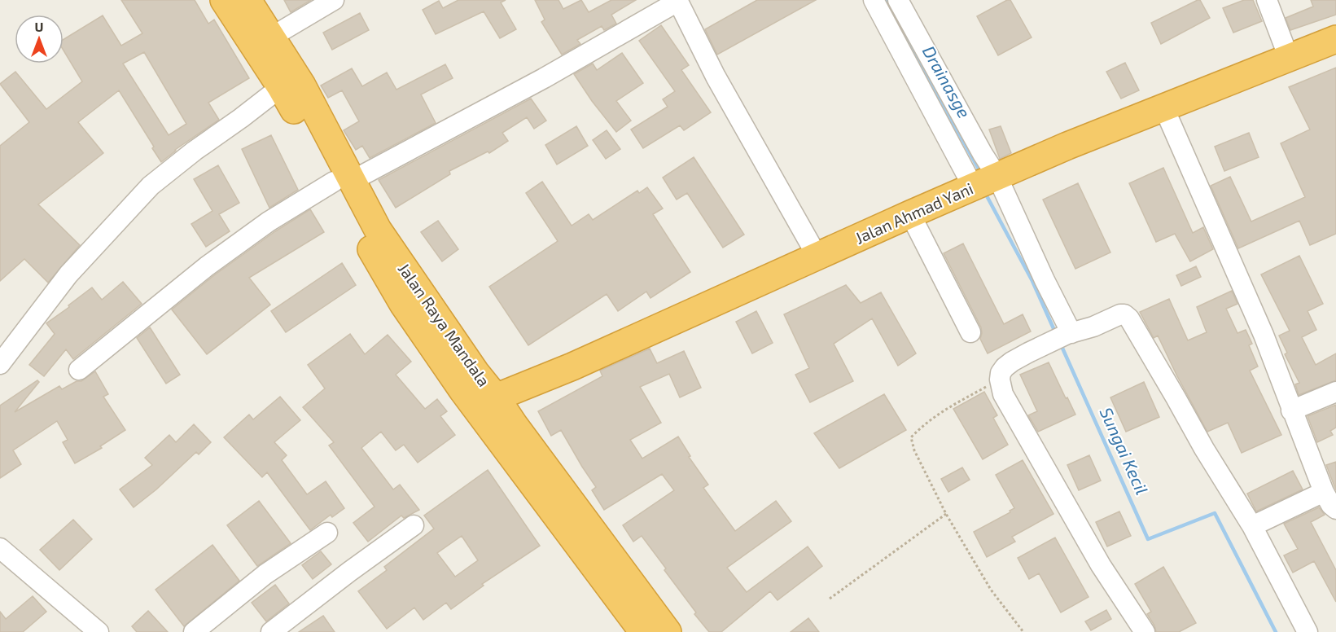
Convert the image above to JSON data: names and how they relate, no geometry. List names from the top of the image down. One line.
{"streets":{"highway":["Jalan Ahmad Yani","Jalan Raya Mandala"]},"crossings":[["Jalan Ahmad Yani","Jalan Raya Mandala"]],"water":["Drainasge","Sungai Kecil"],"north":"top"}
